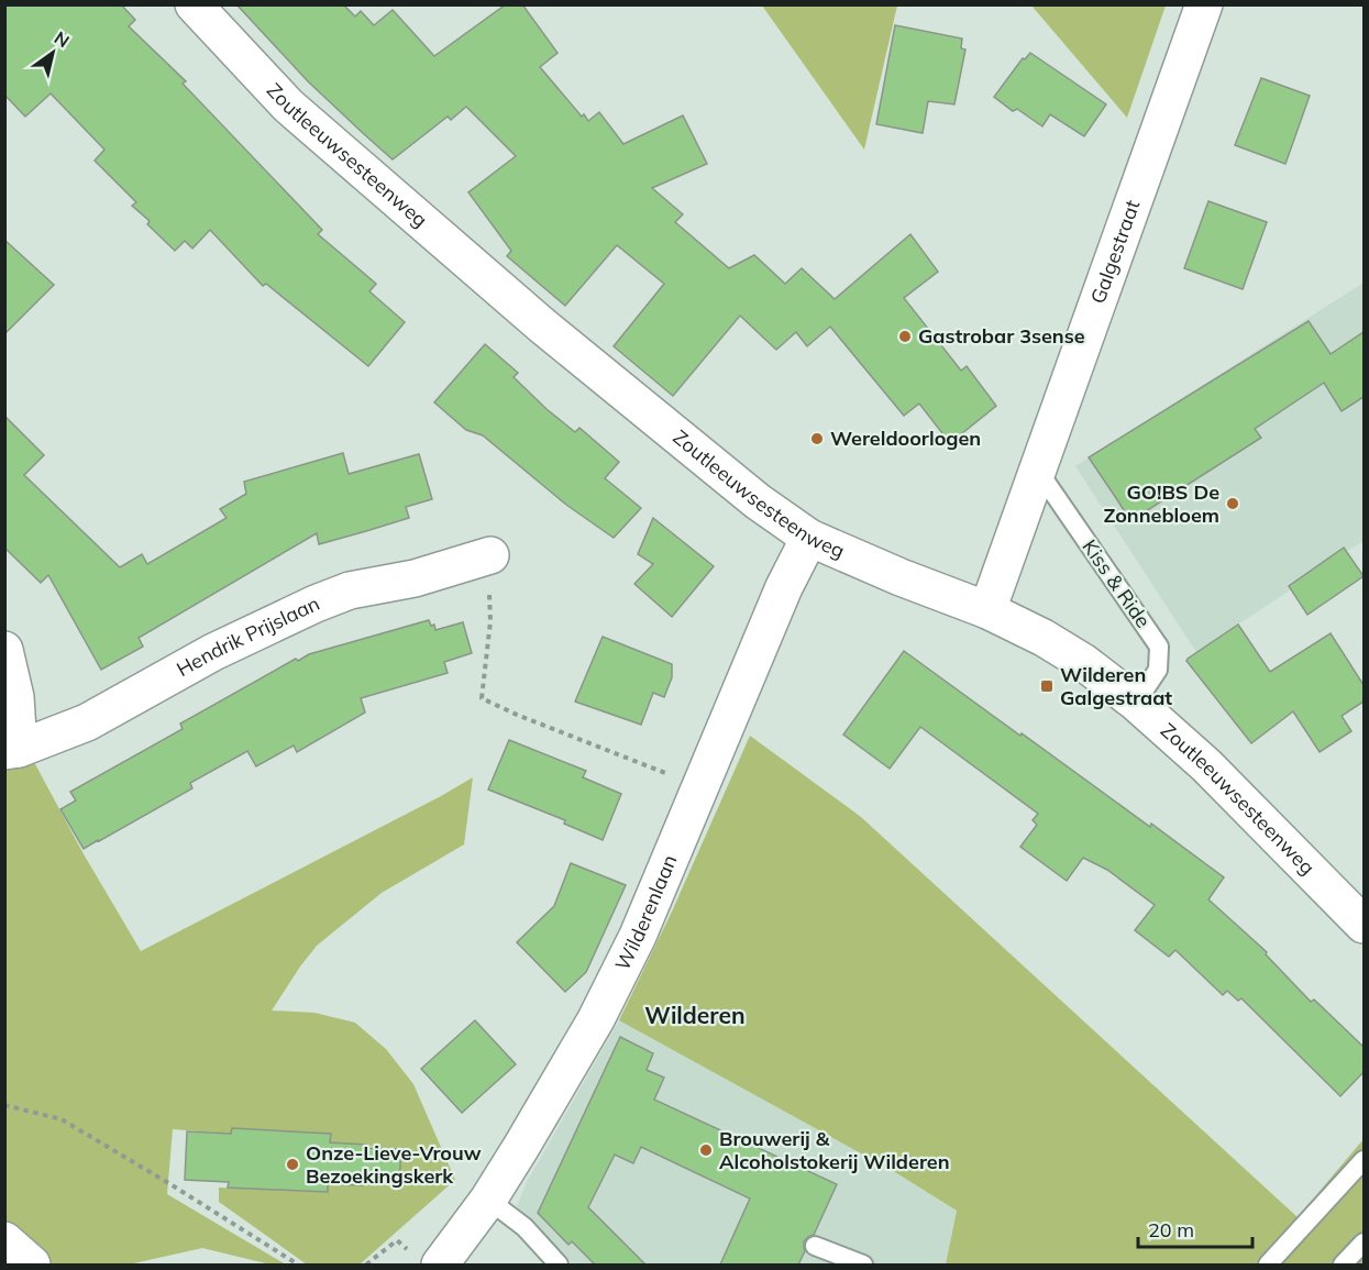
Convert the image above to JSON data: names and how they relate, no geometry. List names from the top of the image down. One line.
{"streets":{"street":["Zoutleeuwsesteenweg","Galgestraat","Hendrik Prijslaan","Wilderenlaan"],"lane":["Kiss & Ride"]},"crossings":[["Zoutleeuwsesteenweg","Galgestraat"],["Zoutleeuwsesteenweg","Kiss & Ride"],["Zoutleeuwsesteenweg","Wilderenlaan"],["Galgestraat","Kiss & Ride"]],"districts":["Wilderen"],"places":{"other":["Gastrobar 3sense","Wereldoorlogen","GO!BS De Zonnebloem","Brouwerij & Alcoholstokerij Wilderen","Onze-Lieve-Vrouw Bezoekingskerk"],"transit":["Wilderen Galgestraat"]},"scale_bar":"20 m","north":"top right"}
